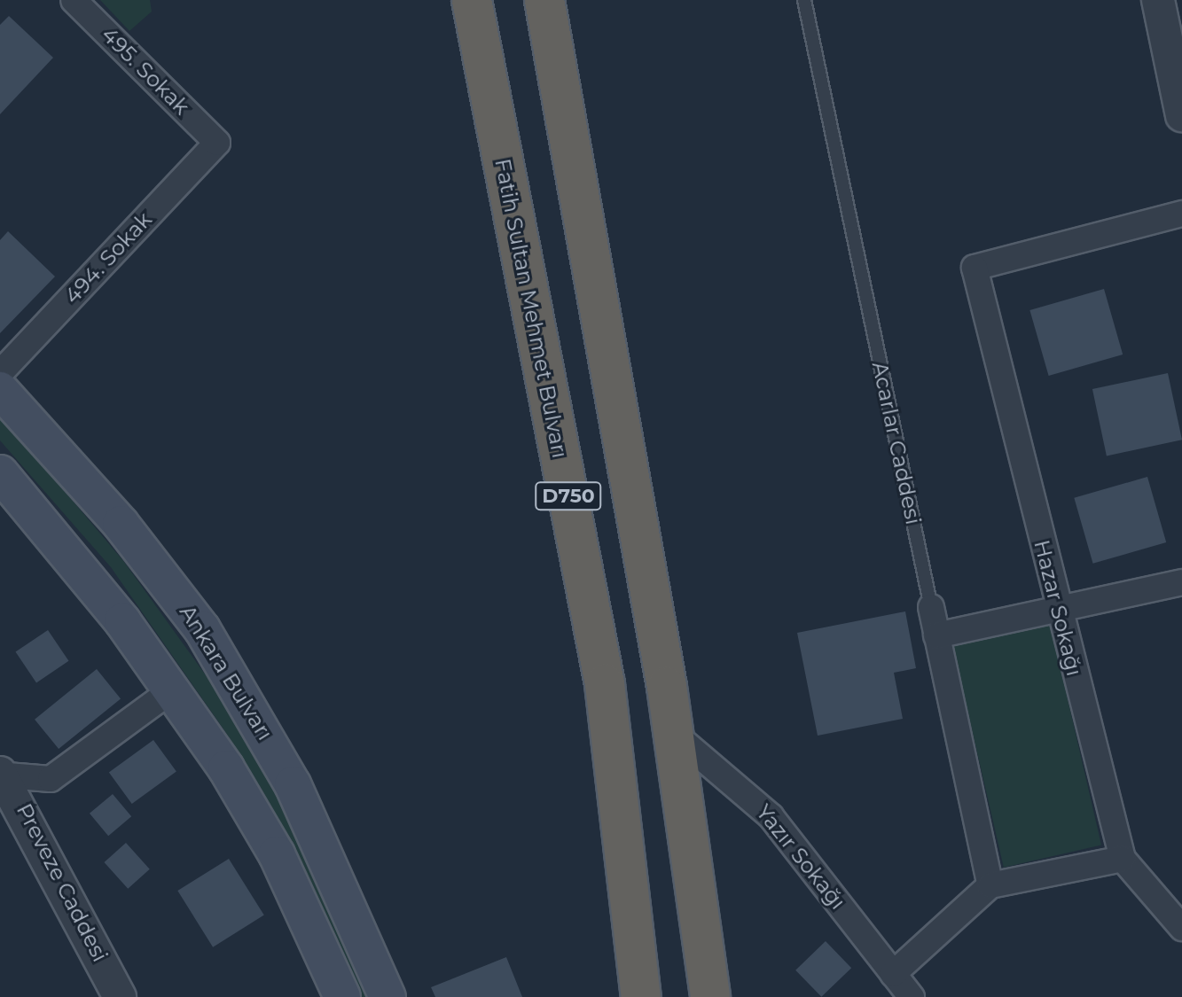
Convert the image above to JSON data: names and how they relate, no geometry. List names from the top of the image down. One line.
{"streets":{"highway":["Fatih Sultan Mehmet Bulvarı","D750"],"main road":["Ankara Bulvarı"],"street":["495. Sokak","494. Sokak","Acarlar Caddesi","Hazar Sokağı","Yazır Sokağı","Preveze Caddesi"]},"crossings":[["495. Sokak","494. Sokak"],["D750","Yazır Sokağı"]]}
